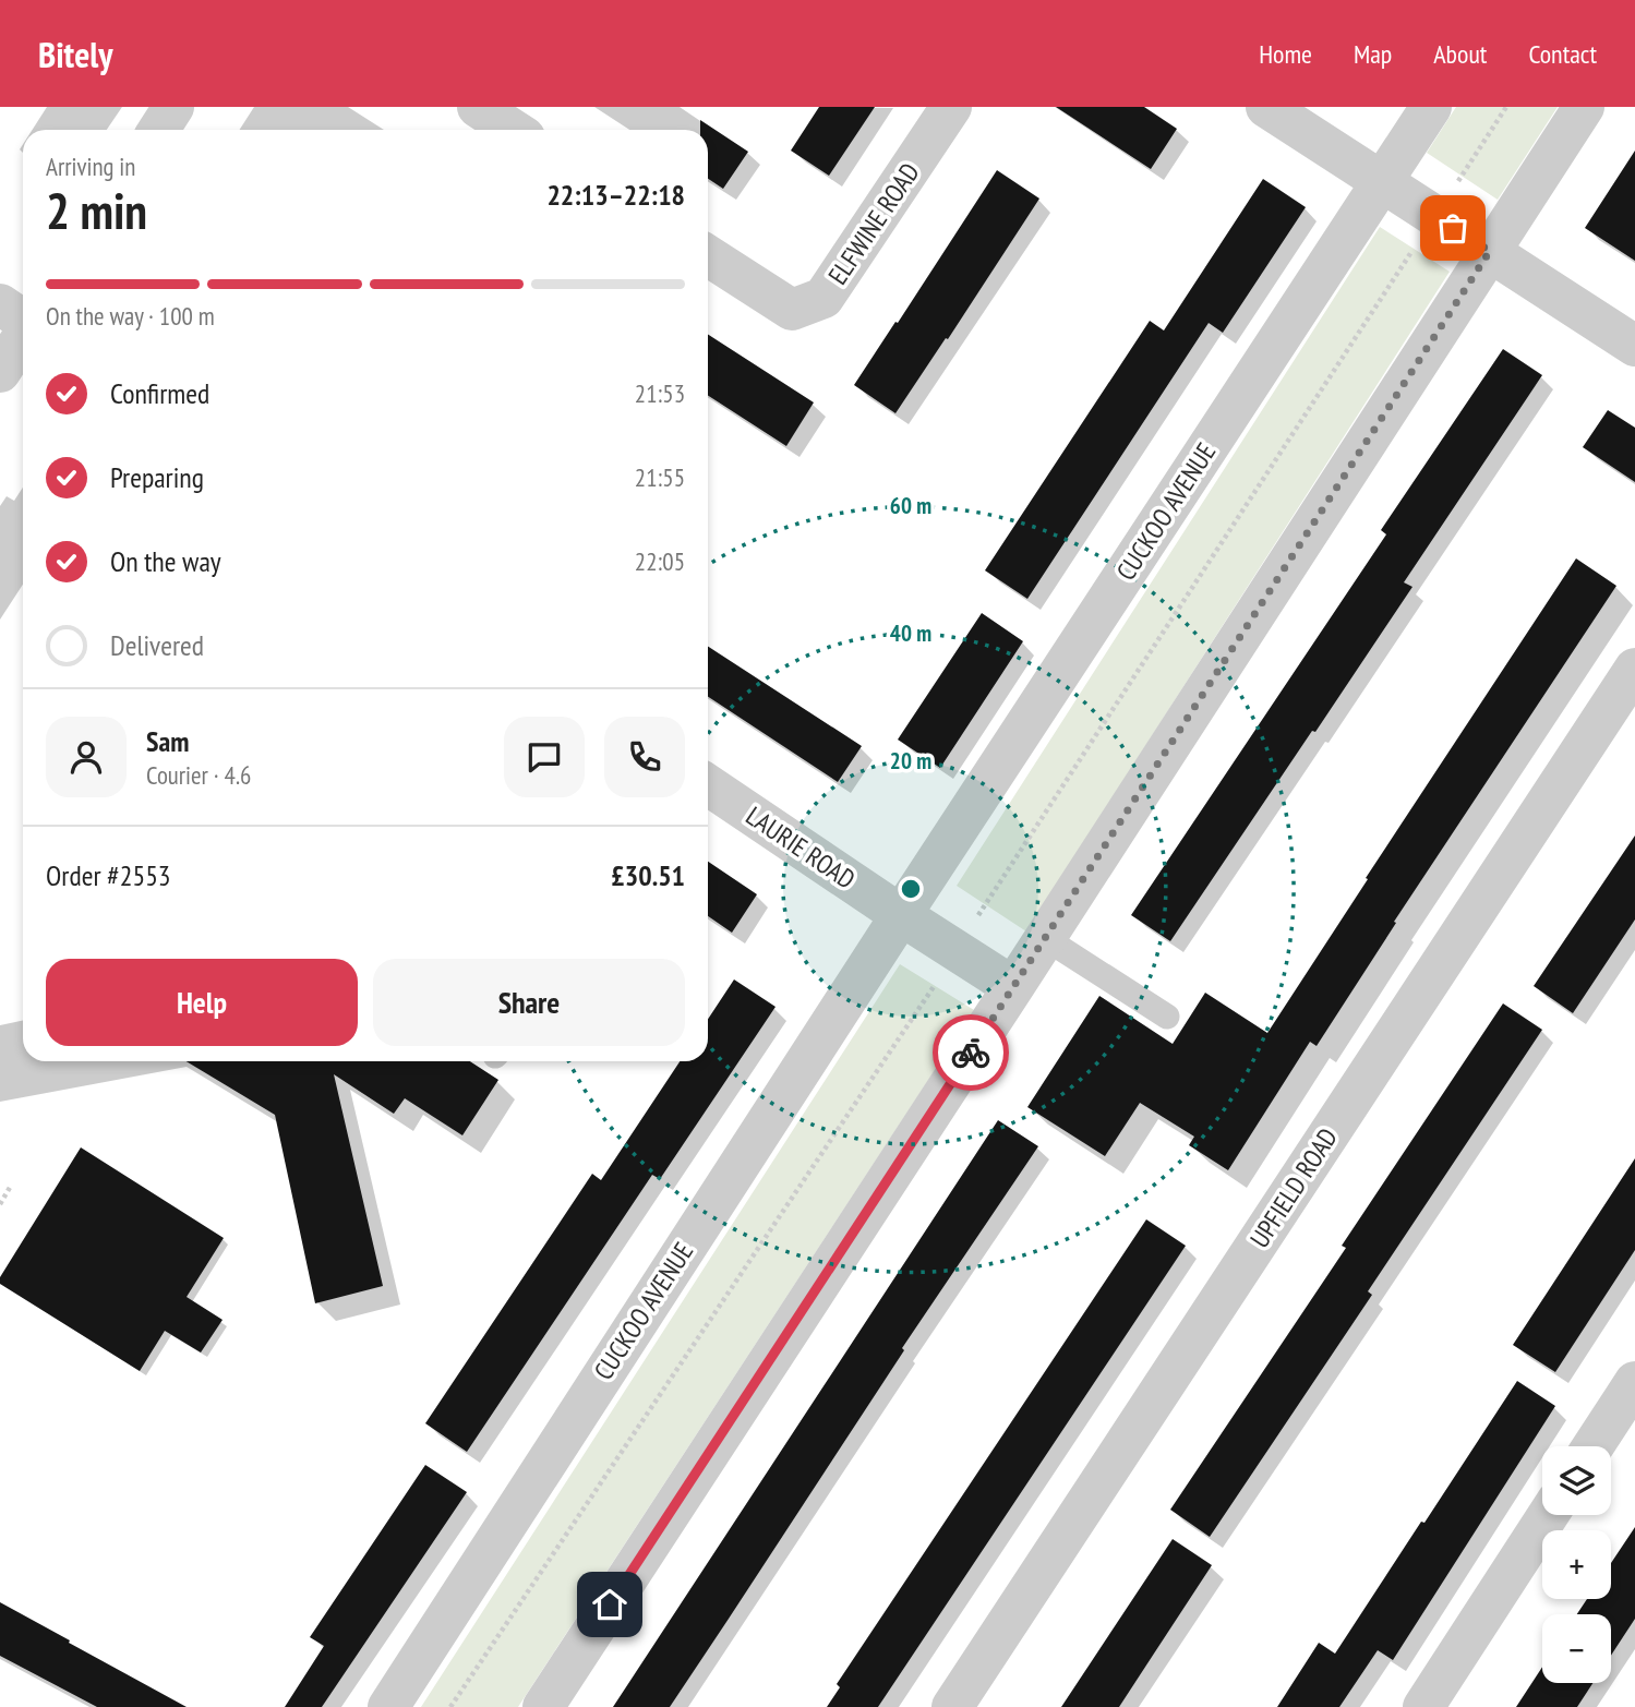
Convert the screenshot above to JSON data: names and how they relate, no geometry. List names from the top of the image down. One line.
{"streets":{"street":["ELFWINE ROAD","CUCKOO AVENUE","LAURIE ROAD","UPFIELD ROAD"]},"crossings":[["CUCKOO AVENUE","LAURIE ROAD"]],"page":{"header":"Bitely","nav":["Home","Map","About","Contact"],"heading":["2 min","Arriving in","22:13–22:18"],"panel":["Sam","Courier · 4.6","Order #2553","£30.51"],"bar":"On the way · 100 m","list":[["Confirmed","21:53"],["Preparing","21:55"],["On the way","22:05"],"Delivered"],"buttons":["Help","Share"],"map_buttons":["+","−"]},"rings":["60 m","40 m","20 m"]}
